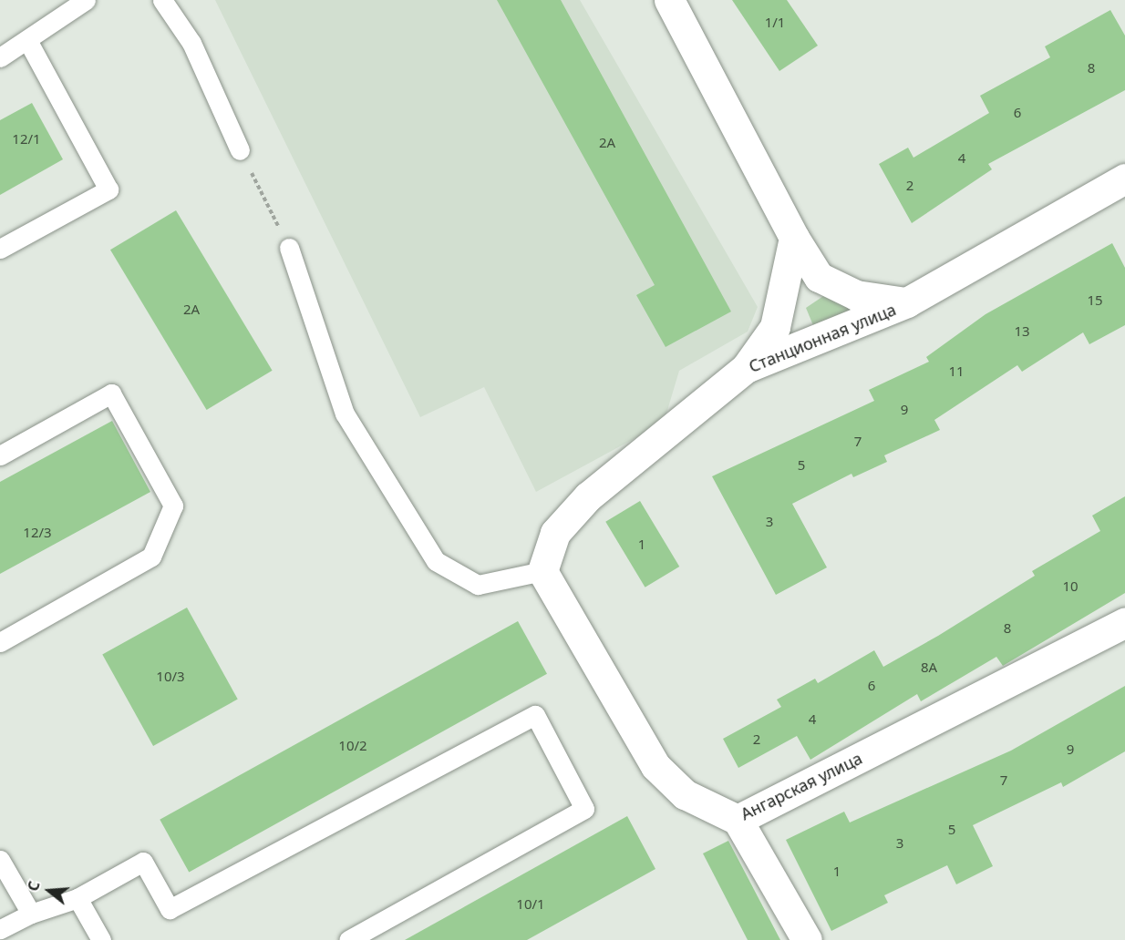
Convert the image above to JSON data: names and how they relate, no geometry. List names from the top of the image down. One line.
{"streets":{"street":["Станционная улица","Ангарская улица"]},"crossings":[["Станционная улица","Ангарская улица"]],"house_numbers":["1/1","8","6","12/1","2А","4","2","15","2А","13","11","9","7","5","3","12/3","1","10","8","8А","10/3","6","4","2","10/2","9","7","5","3","1","10/1"],"north":"left"}
